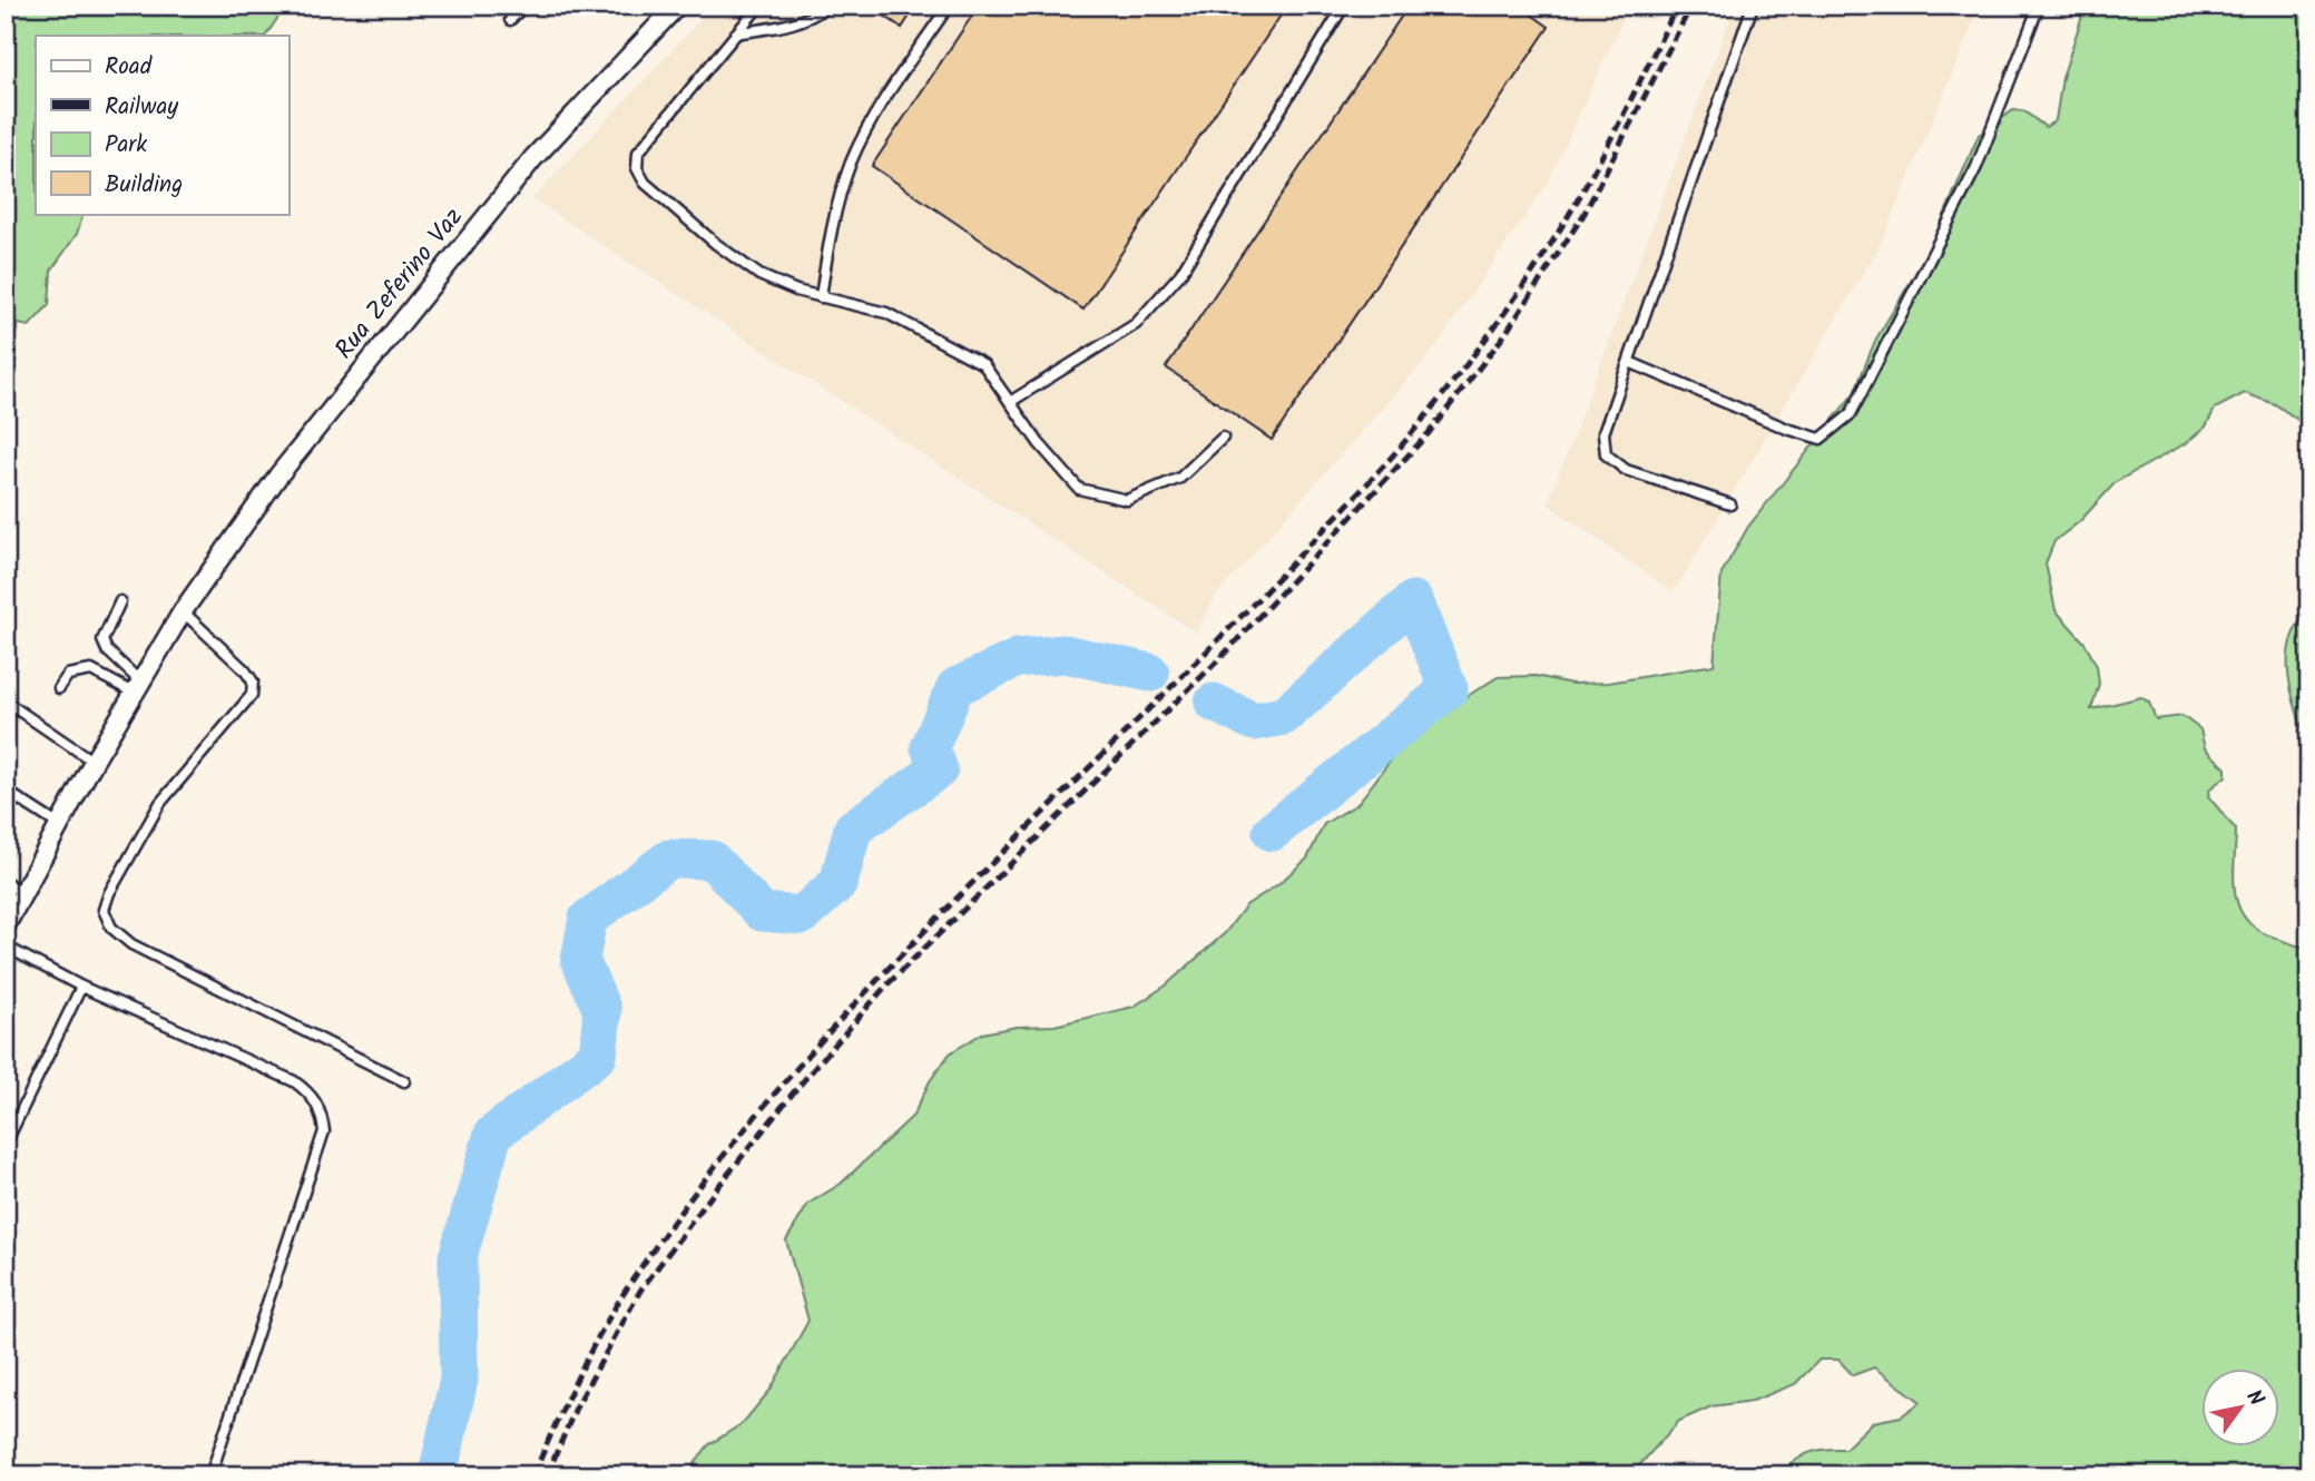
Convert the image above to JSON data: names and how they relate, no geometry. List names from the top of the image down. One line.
{"streets":{"street":["Rua Zeferino Vaz"]},"legend":["Road","Railway","Park","Building"],"north":"top right"}
